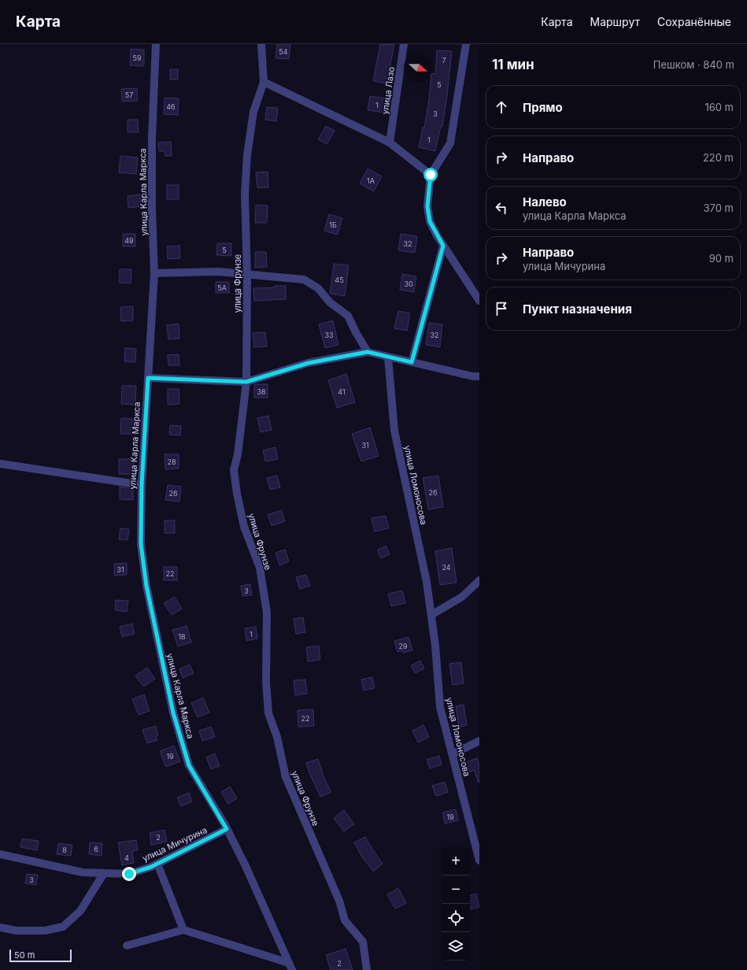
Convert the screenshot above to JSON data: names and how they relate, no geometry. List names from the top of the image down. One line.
{"streets":{"street":["улица Лазо","улица Карла Маркса","улица Фрунзе","улица Ломоносова","улица Мичурина"]},"crossings":[["улица Карла Маркса","улица Мичурина"]],"house_numbers":["54","59","7","5","57","1","46","3","1","1А","1Б","49","32","5","45","30","5А","33","32","38","41","31","28","26","26","24","31","22","3","1","18","29","22","19","19","2","6","8","4","3","2"],"scale_bar":"50 m","north":"right","page":{"header":"Карта","nav":["Карта","Маршрут","Сохранённые"],"heading":["11 мин","Пешком · 840 m"],"list":[["Прямо","160 m"],["Направо","220 m"],["Налево","улица Карла Маркса","370 m"],["Направо","улица Мичурина","90 m"],"Пункт назначения"],"map_buttons":["+","−"],"scale":"50 m"}}
